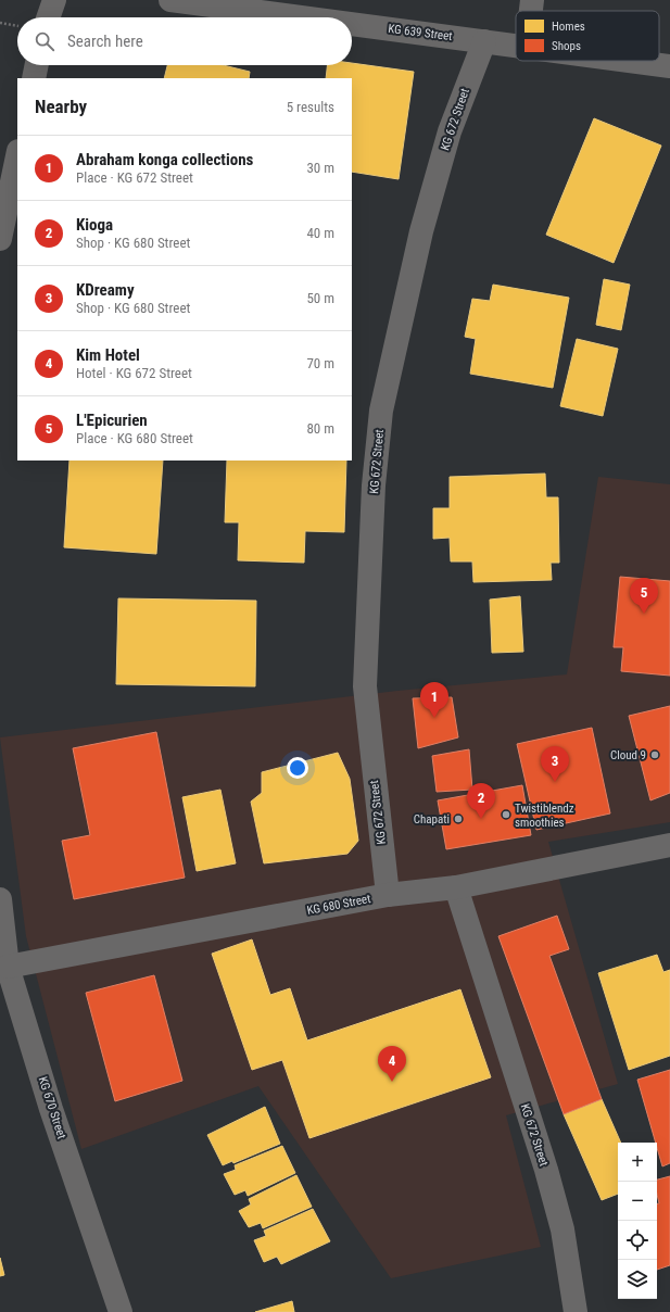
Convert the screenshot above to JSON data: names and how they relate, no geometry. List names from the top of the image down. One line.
{"streets":{"street":["KG 639 Street","KG 672 Street","KG 680 Street","KG 670 Street"]},"crossings":[["KG 639 Street","KG 672 Street"],["KG 672 Street","KG 680 Street"],["KG 680 Street","KG 670 Street"]],"places":["Cloud 9","Twistiblendz smoothies","Chapati"],"legend":["Homes","Shops"],"page":{"search":"Search here","heading":["Nearby","5 results"],"list":[{"mark":"1","name":"Abraham konga collections","note":"Place · KG 672 Street","value":"30 m"},{"mark":"2","name":"Kioga","note":"Shop · KG 680 Street","value":"40 m"},{"mark":"3","name":"KDreamy","note":"Shop · KG 680 Street","value":"50 m"},{"mark":"4","name":"Kim Hotel","note":"Hotel · KG 672 Street","value":"70 m"},{"mark":"5","name":"L'Epicurien","note":"Place · KG 680 Street","value":"80 m"}],"pins":["5","1","3","2","4"],"map_buttons":["+","−"]}}
